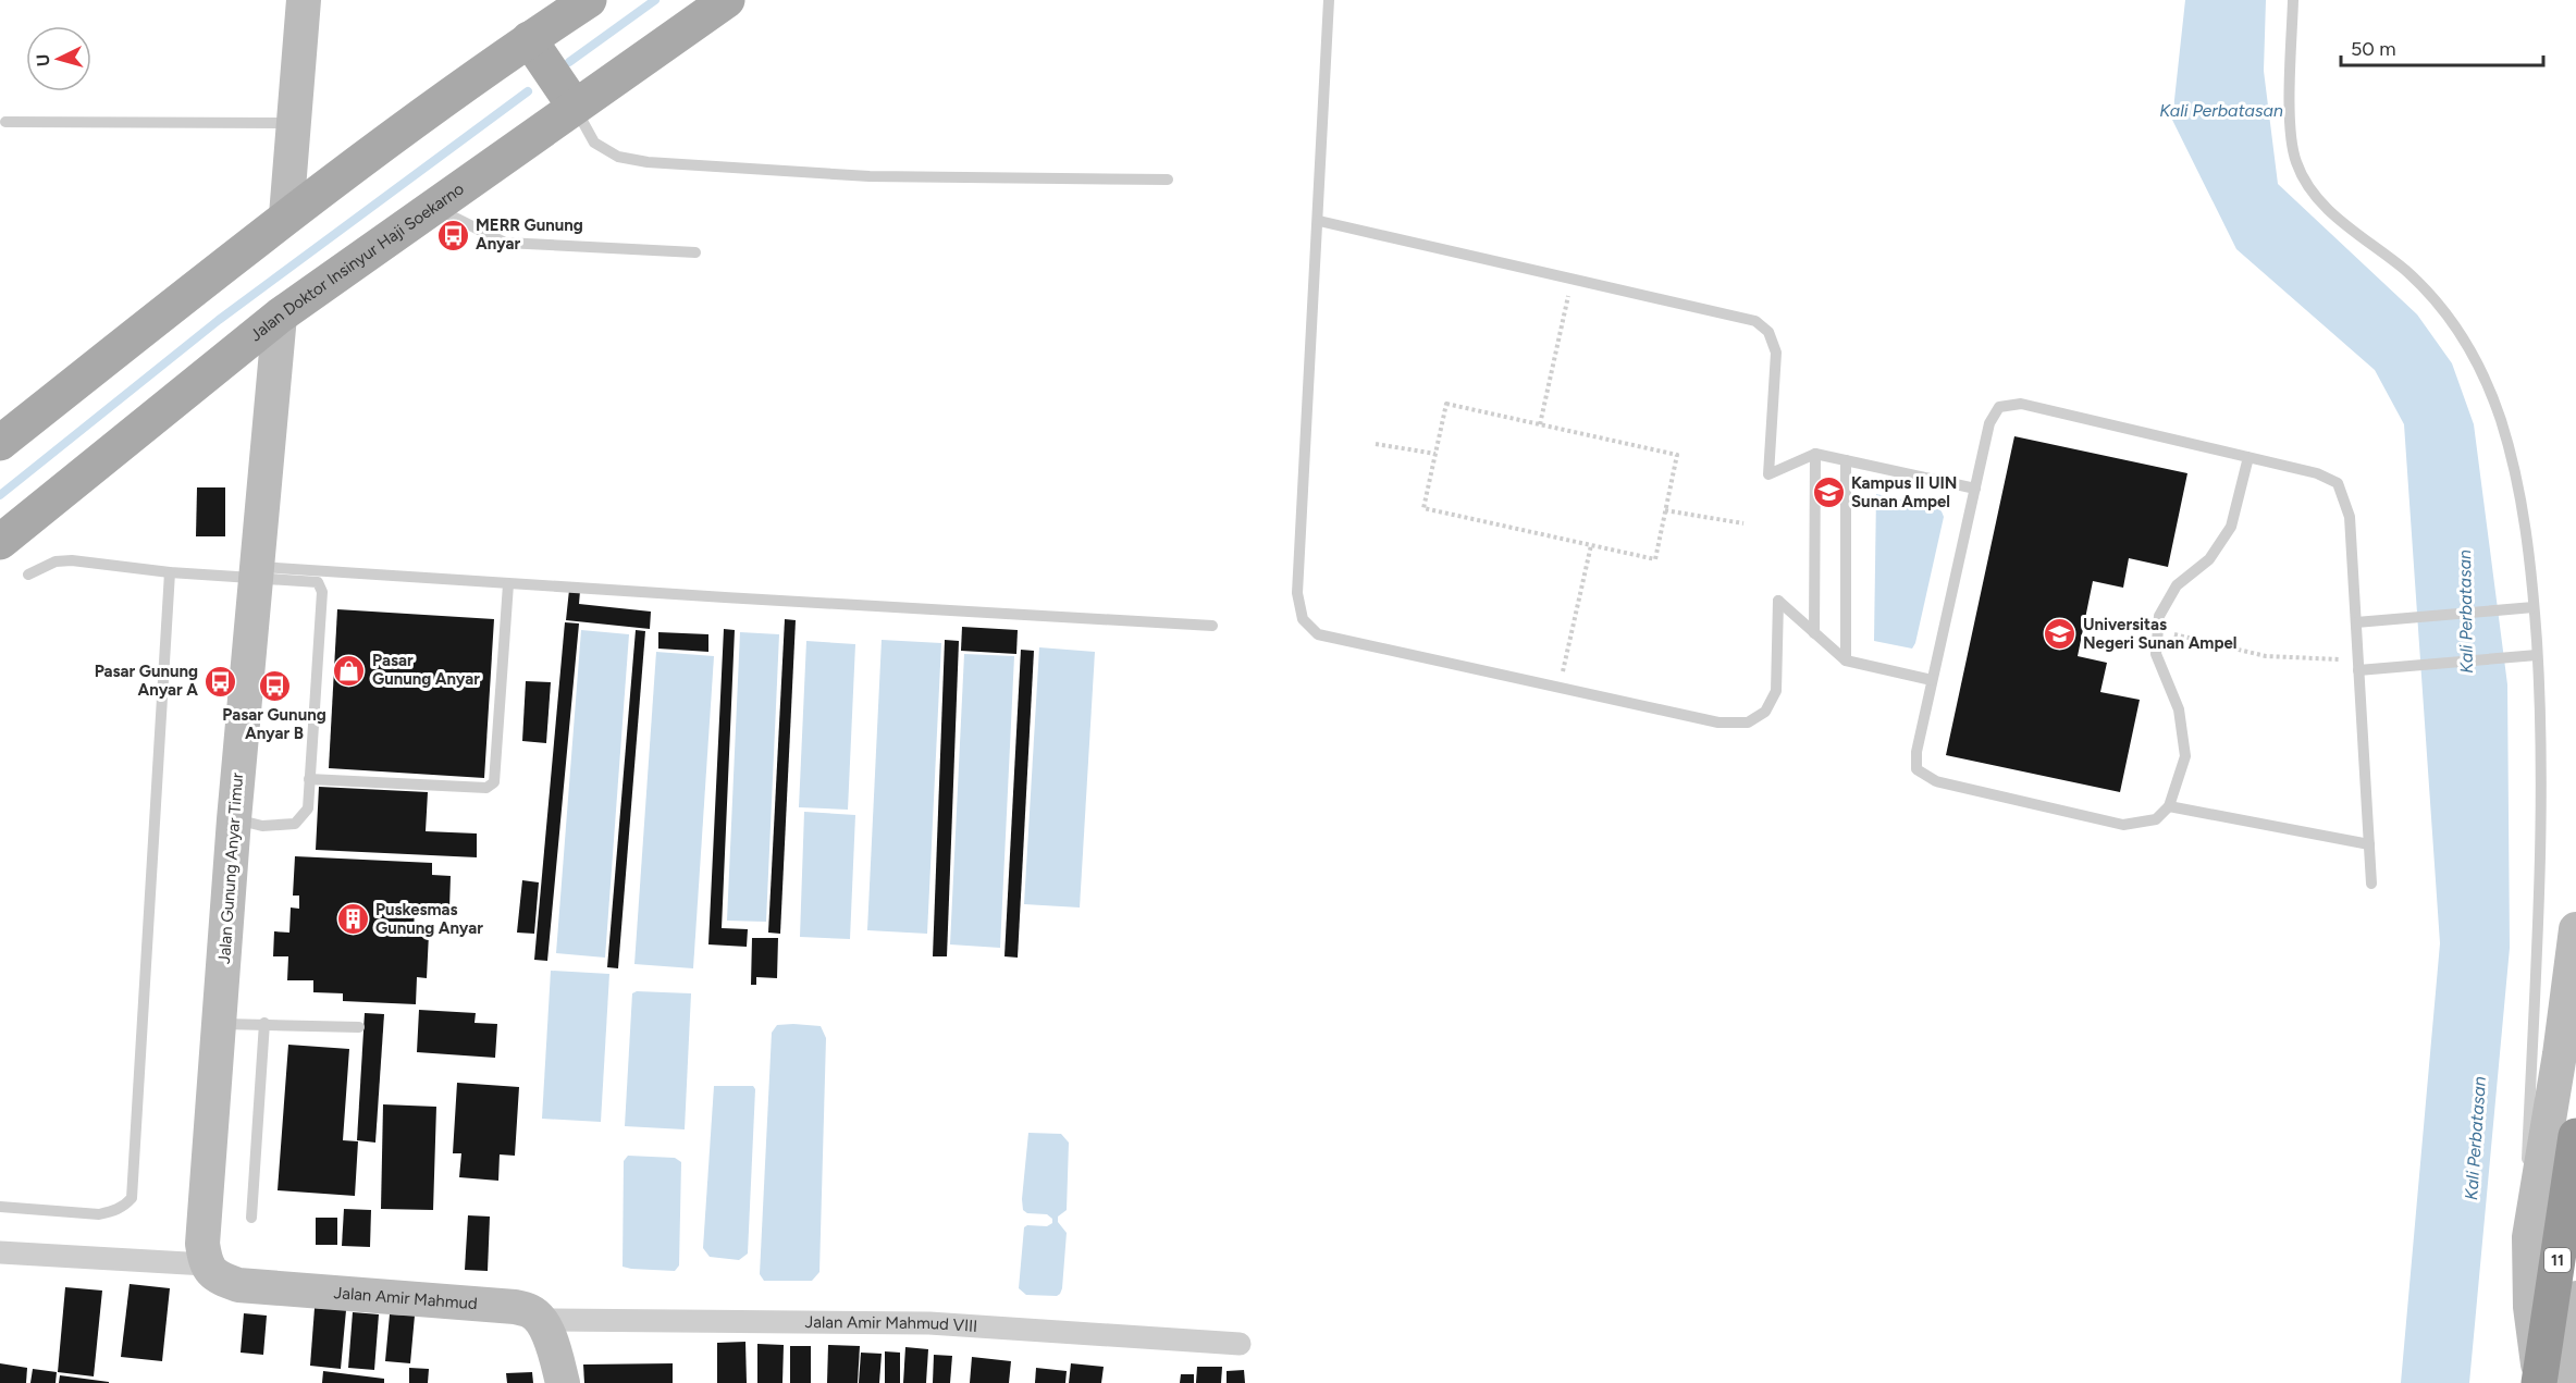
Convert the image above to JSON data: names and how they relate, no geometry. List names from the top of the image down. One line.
{"streets":{"highway":["11"],"main road":["Jalan Doktor Insinyur Haji Soekarno"],"street":["Jalan Gunung Anyar Timur","Jalan Amir Mahmud","Jalan Amir Mahmud VIII"]},"crossings":[["Jalan Doktor Insinyur Haji Soekarno","Jalan Gunung Anyar Timur"],["Jalan Gunung Anyar Timur","Jalan Amir Mahmud"],["Jalan Amir Mahmud","Jalan Amir Mahmud VIII"]],"water":["Kali Perbatasan"],"places":{"bus stop":["MERR Gunung Anyar","Pasar Gunung Anyar A","Pasar Gunung Anyar B"],"school or university":["Kampus II UIN Sunan Ampel","Universitas Negeri Sunan Ampel"],"shop":["Pasar Gunung Anyar"],"building":["Puskesmas Gunung Anyar"]},"scale_bar":"50 m","north":"left"}
